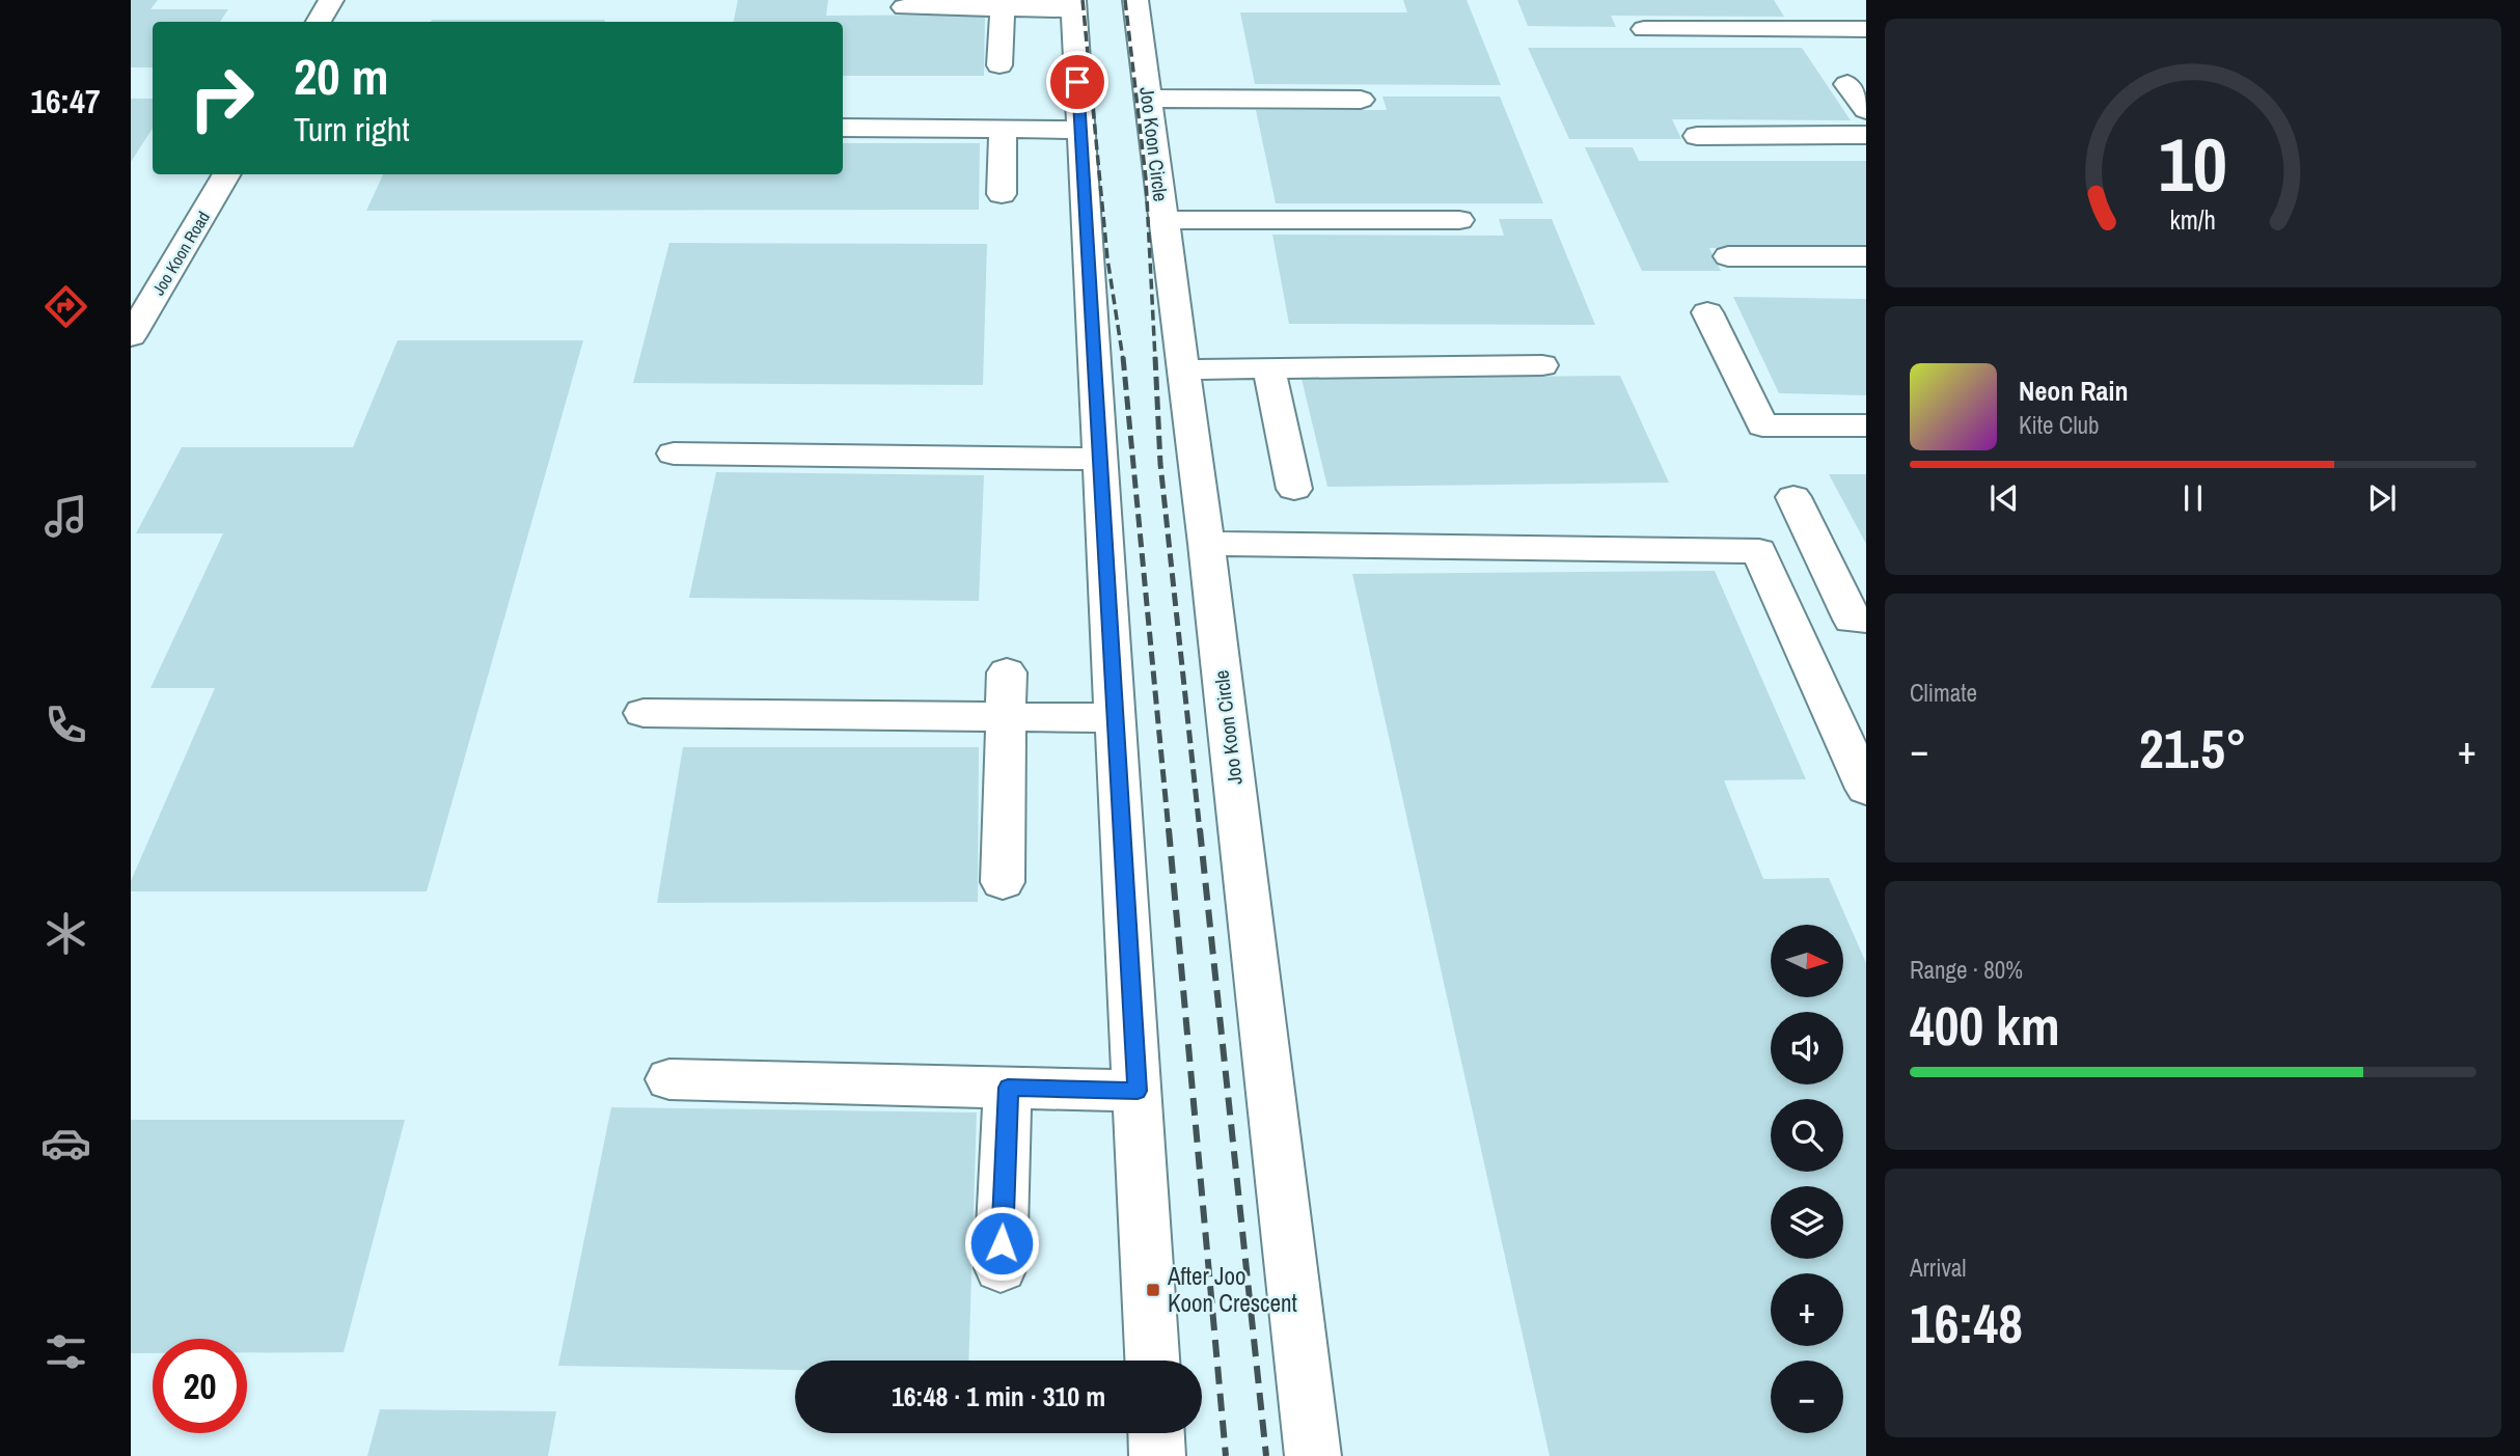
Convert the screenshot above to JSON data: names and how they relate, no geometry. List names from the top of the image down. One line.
{"streets":{"street":["Joo Koon Circle","Joo Koon Road"]},"places":{"transit":["After Joo Koon Crescent"]},"north":"right","page":{"tabs":"16:47","turn":["20 m","Turn right"],"song":["Neon Rain","Kite Club"],"tile":["Climate",["Range · 80%","400 km"],["Arrival","16:48"]],"heat":["−","21.5°","+"],"map_buttons":["+","−"],"limit":"20","trip":"16:48 · 1 min · 310 m","gauge":["10","km/h"]}}
